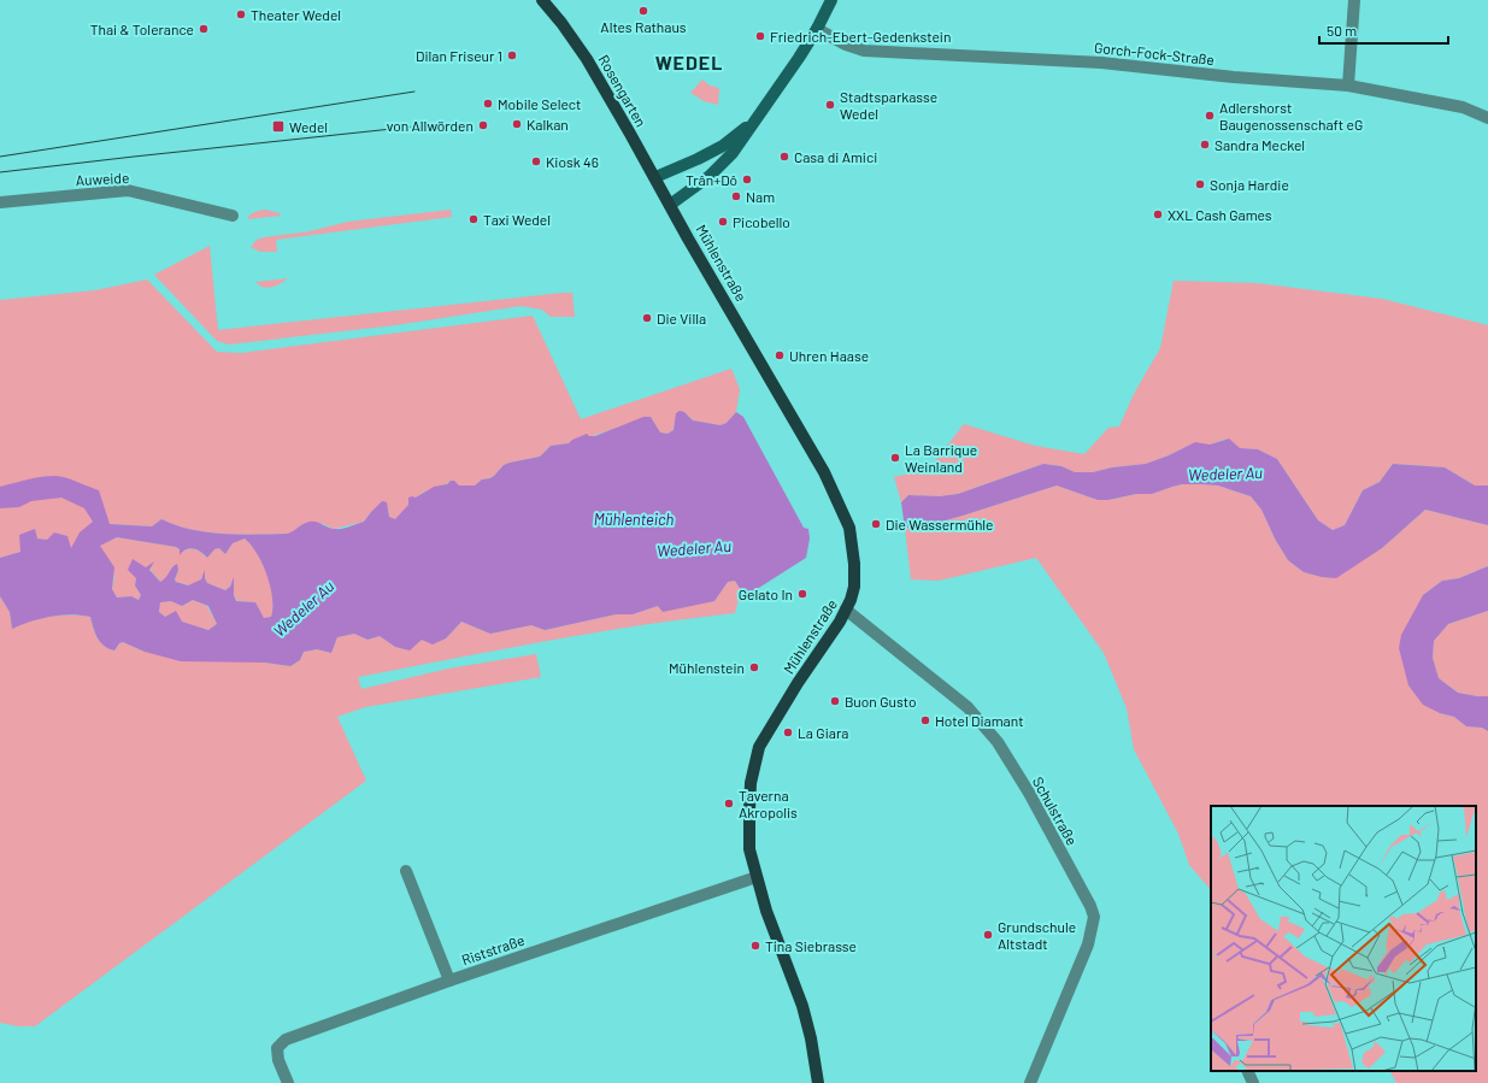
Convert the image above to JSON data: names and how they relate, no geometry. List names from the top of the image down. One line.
{"streets":{"main road":["Rosengarten","Mühlenstraße"],"street":["Gorch-Fock-Straße","Auweide","Schulstraße","Riststraße"]},"crossings":[["Rosengarten","Mühlenstraße"],["Mühlenstraße","Schulstraße"],["Mühlenstraße","Riststraße"]],"districts":["WEDEL"],"water":["Wedeler Au","Mühlenteich"],"places":{"other":["Altes Rathaus","Theater Wedel","Thai & Tolerance","Friedrich-Ebert-Gedenkstein","Dilan Friseur 1","Mobile Select","Stadtsparkasse Wedel","Adlershorst Baugenossenschaft eG","Kalkan","von Allwörden","Sandra Meckel","Casa di Amici","Kiosk 46","Trân+Dô","Sonja Hardie","Nam","XXL Cash Games","Taxi Wedel","Picobello","Die Villa","Uhren Haase","La Barrique Weinland","Die Wassermühle","Gelato In","Mühlenstein","Buon Gusto","Hotel Diamant","La Giara","Taverna Akropolis","Grundschule Altstadt","Tina Siebrasse"],"transit":["Wedel"]},"scale_bar":"50 m"}
